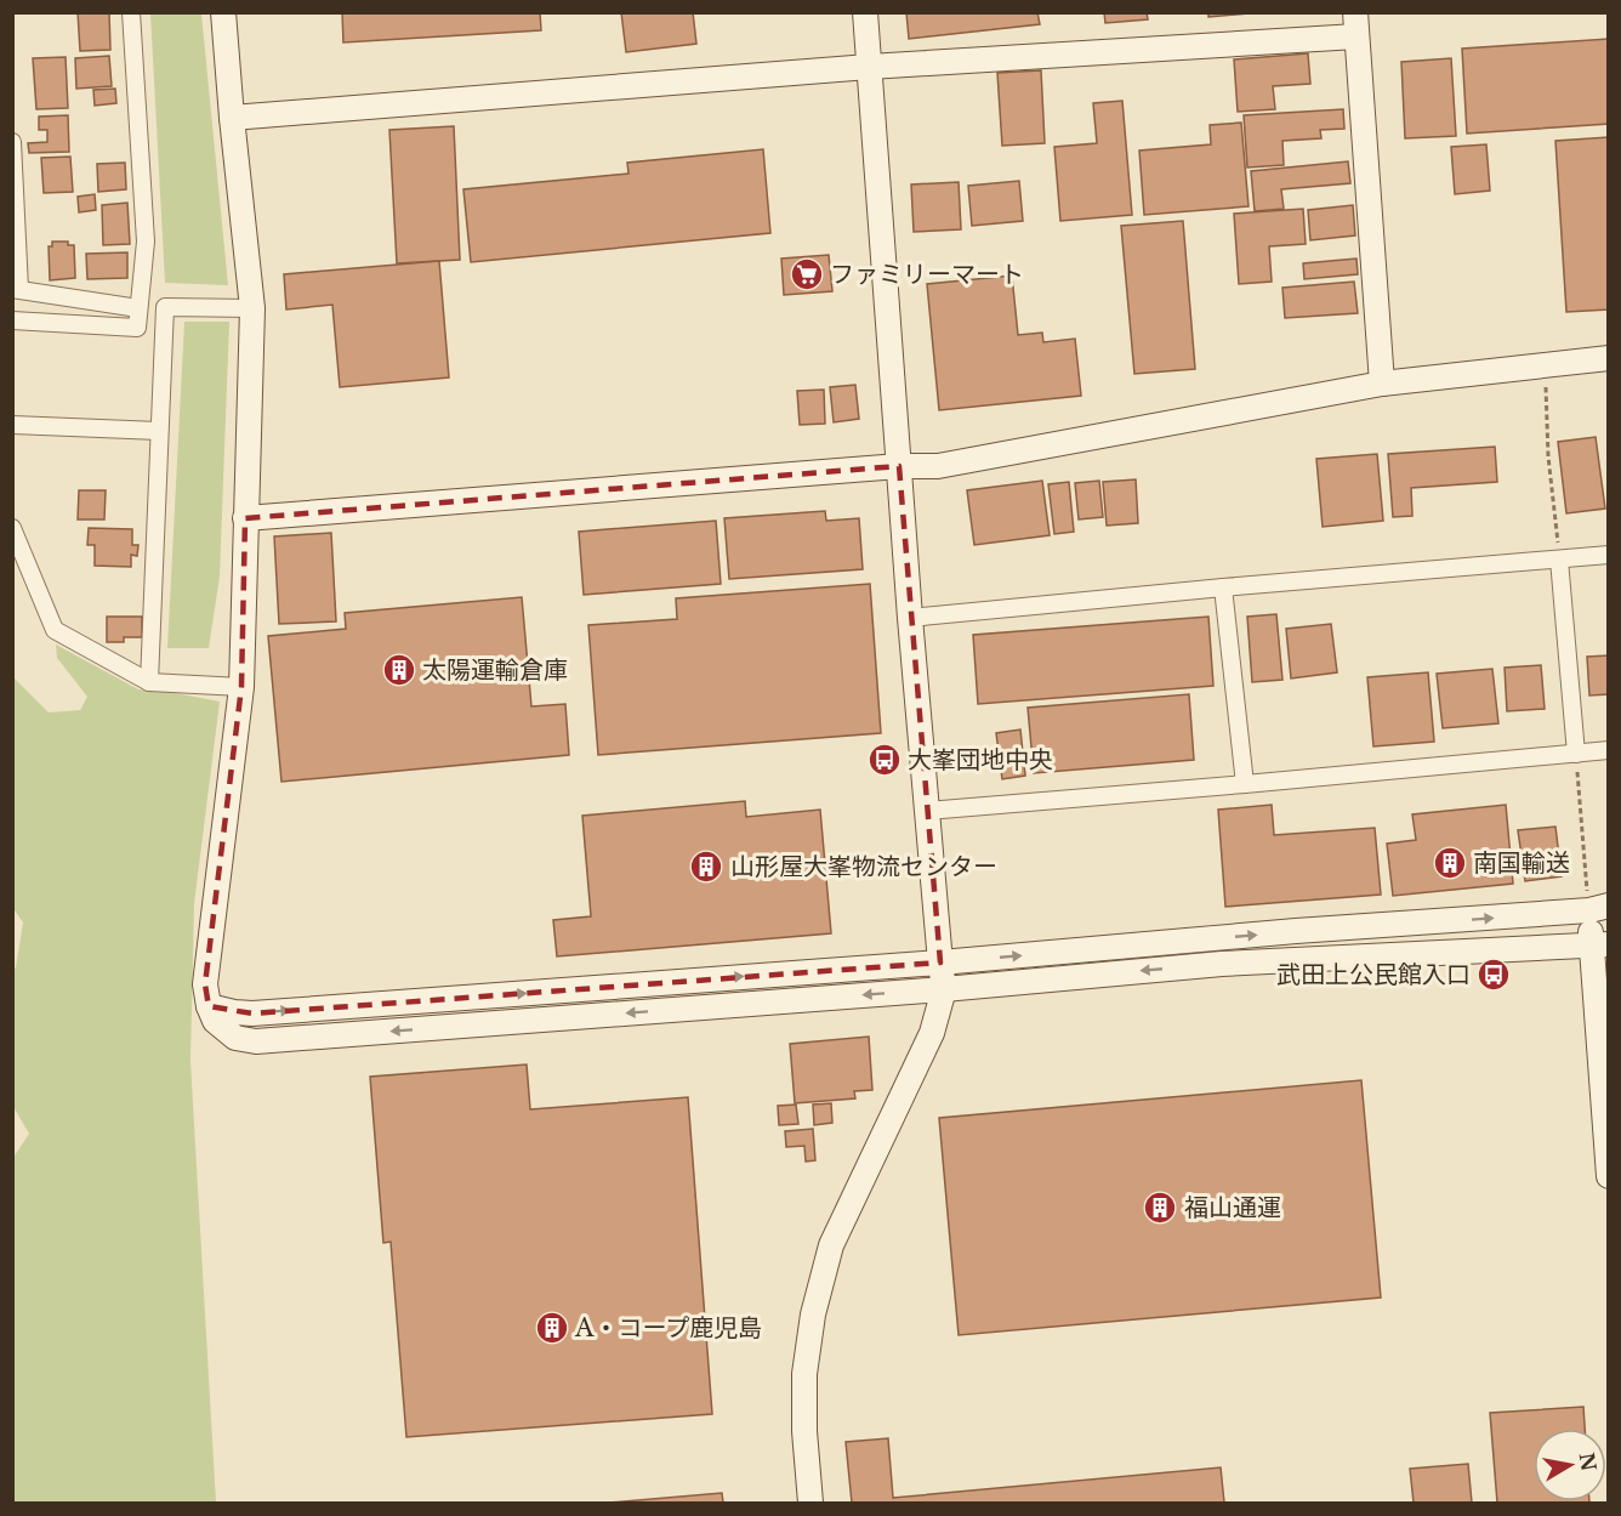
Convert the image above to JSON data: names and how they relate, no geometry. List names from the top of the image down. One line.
{"places":{"supermarket":["ファミリーマート"],"building":["太陽運輸倉庫","南国輸送","山形屋大峯物流センター","福山通運","A・コープ鹿児島"],"bus stop":["大峯団地中央","武田上公民館入口"]},"north":"right"}
